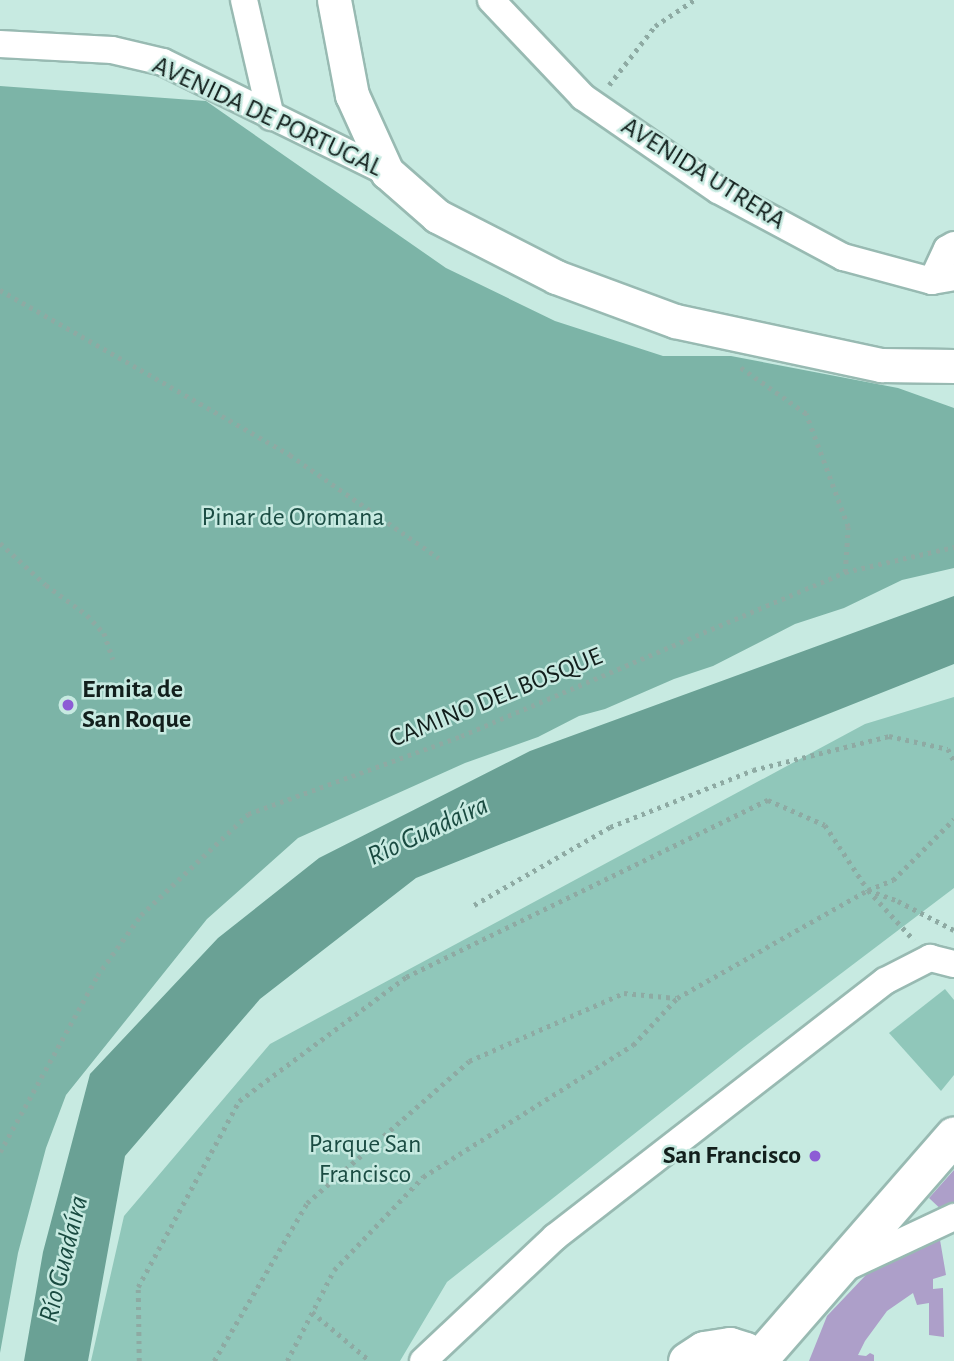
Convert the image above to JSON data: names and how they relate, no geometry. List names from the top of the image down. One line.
{"streets":{"street":["AVENIDA DE PORTUGAL","AVENIDA UTRERA"],"path":["CAMINO DEL BOSQUE"]},"water":["Río Guadaíra"],"parks":["Pinar de Oromana","Parque San Francisco"],"places":["Ermita de San Roque","San Francisco"]}
